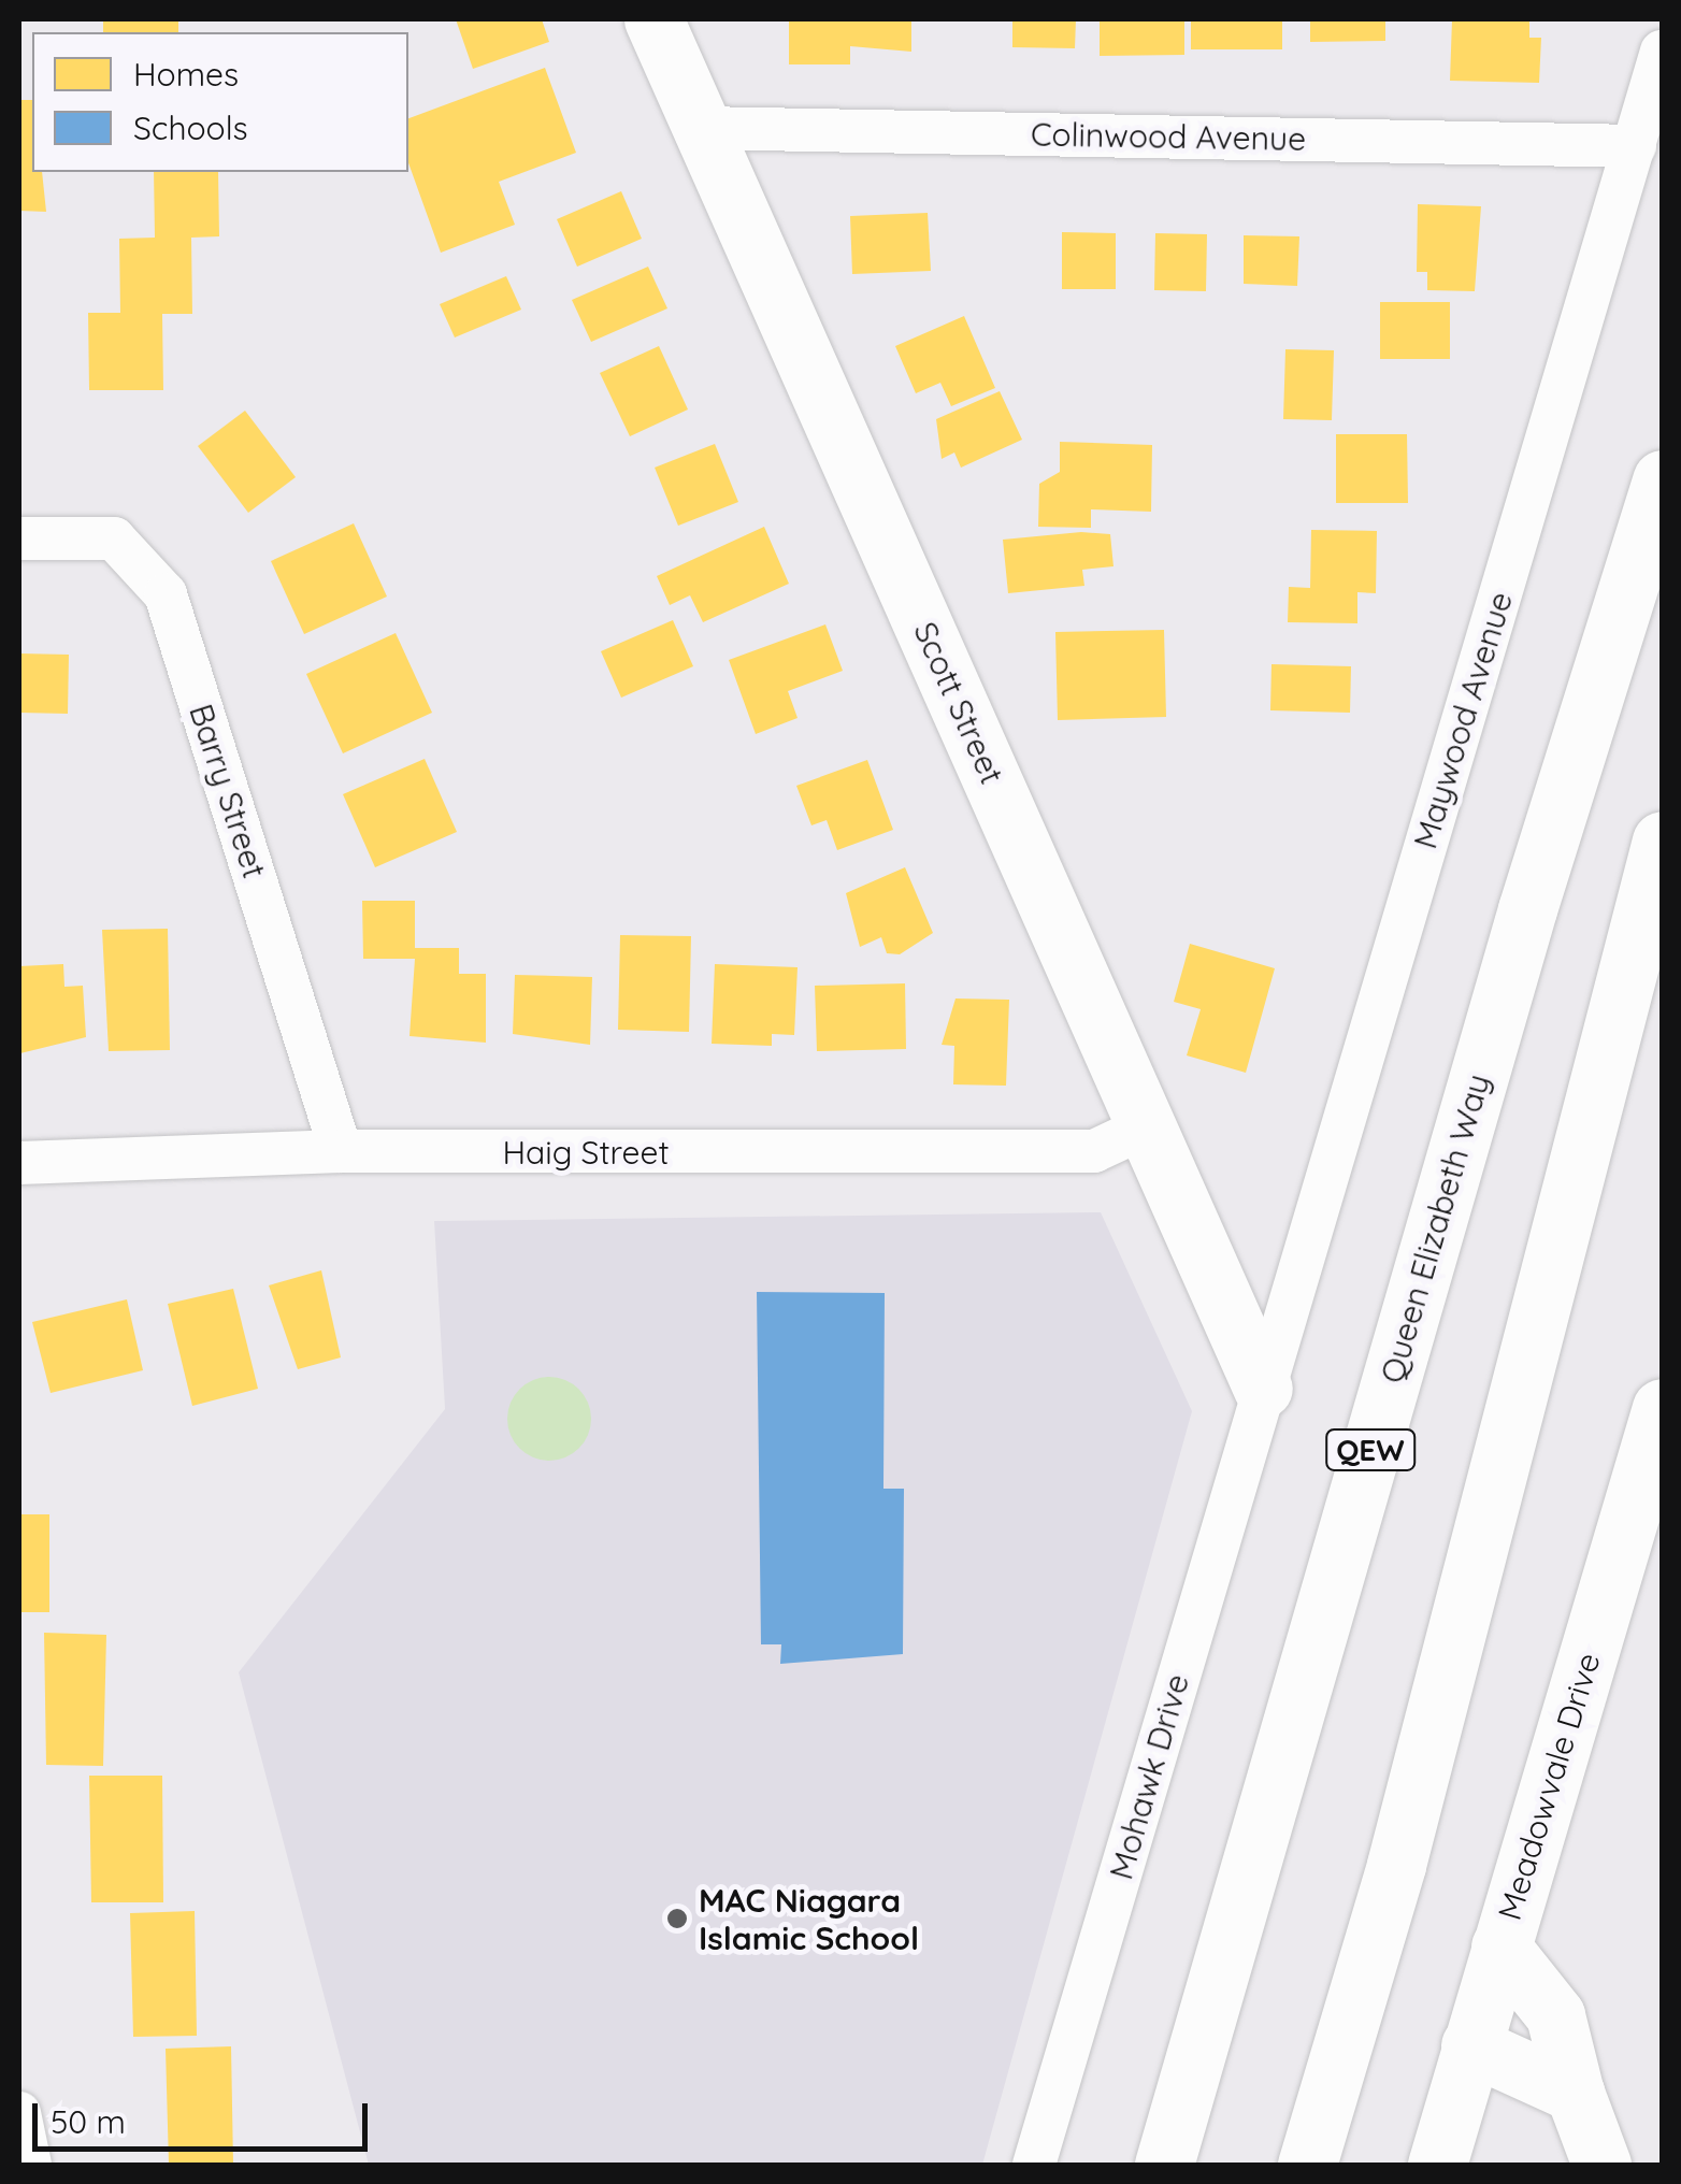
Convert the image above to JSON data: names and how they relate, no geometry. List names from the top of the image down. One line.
{"streets":{"main road":["Scott Street","Queen Elizabeth Way","QEW","Meadowvale Drive"],"street":["Colinwood Avenue","Maywood Avenue","Barry Street","Haig Street","Mohawk Drive"]},"crossings":[["Colinwood Avenue","Scott Street"],["Colinwood Avenue","Maywood Avenue"],["Scott Street","Maywood Avenue"],["Scott Street","Haig Street"],["Scott Street","Mohawk Drive"],["Maywood Avenue","Mohawk Drive"],["Barry Street","Haig Street"]],"places":["MAC Niagara Islamic School"],"legend":["Homes","Schools"],"scale_bar":"50 m"}
